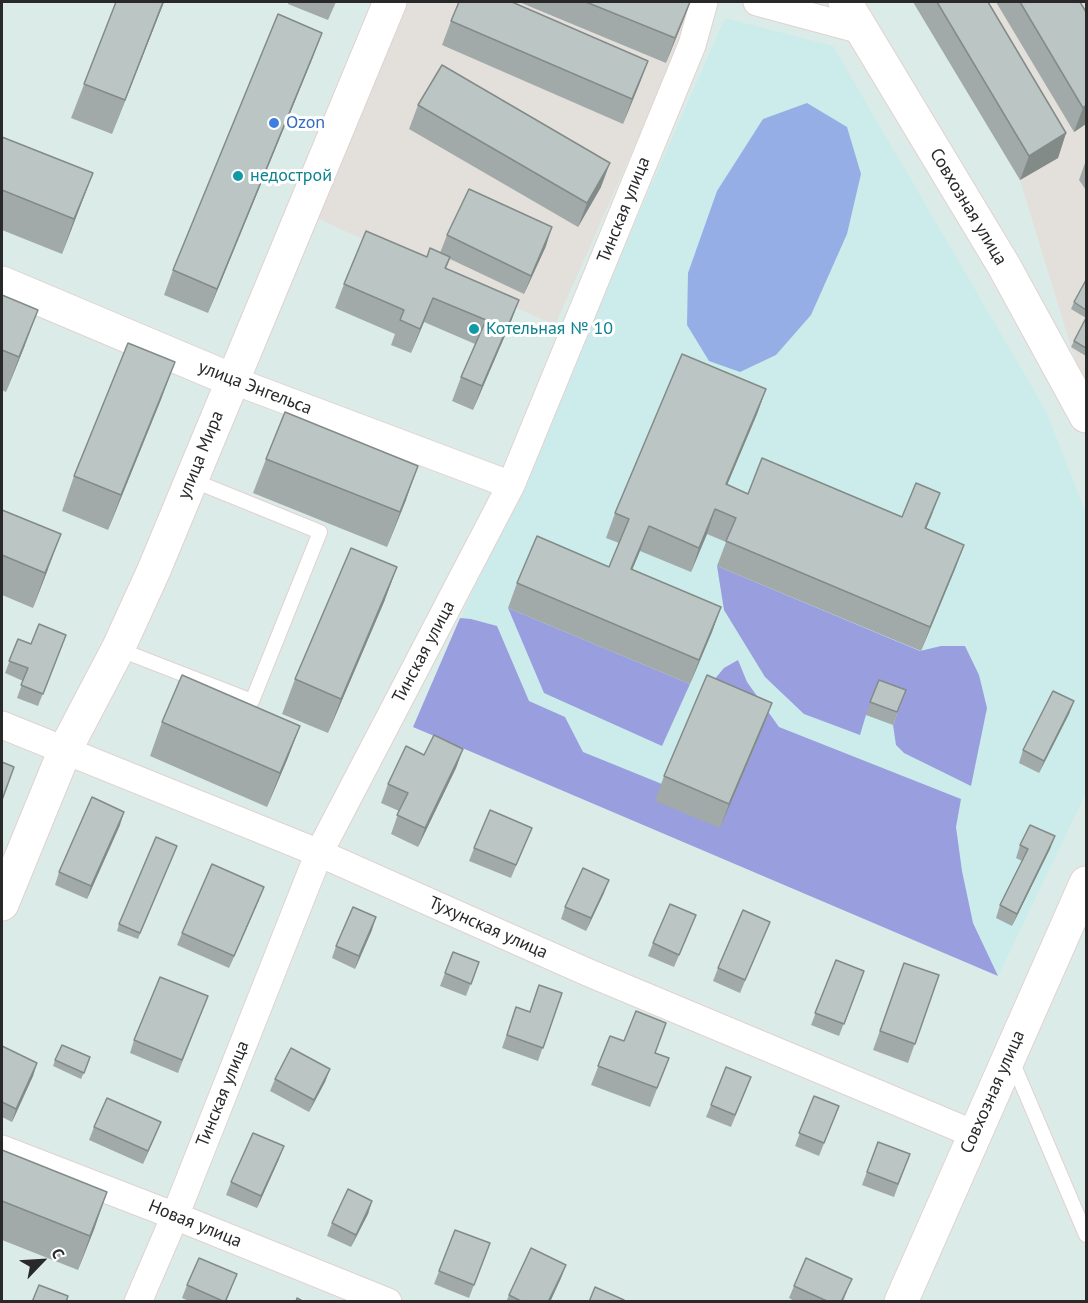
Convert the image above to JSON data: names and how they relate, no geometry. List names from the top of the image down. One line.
{"streets":{"main road":["Совхозная улица","улица Энгельса","улица Мира"],"street":["Тинская улица","Тухунская улица","Новая улица"]},"crossings":[["Совхозная улица","Тухунская улица"],["Тинская улица","улица Энгельса"],["Тинская улица","Тухунская улица"],["Тинская улица","Новая улица"],["улица Энгельса","улица Мира"],["улица Мира","Тухунская улица"]],"places":["Ozon","недострой","Котельная № 10"],"north":"top right"}
